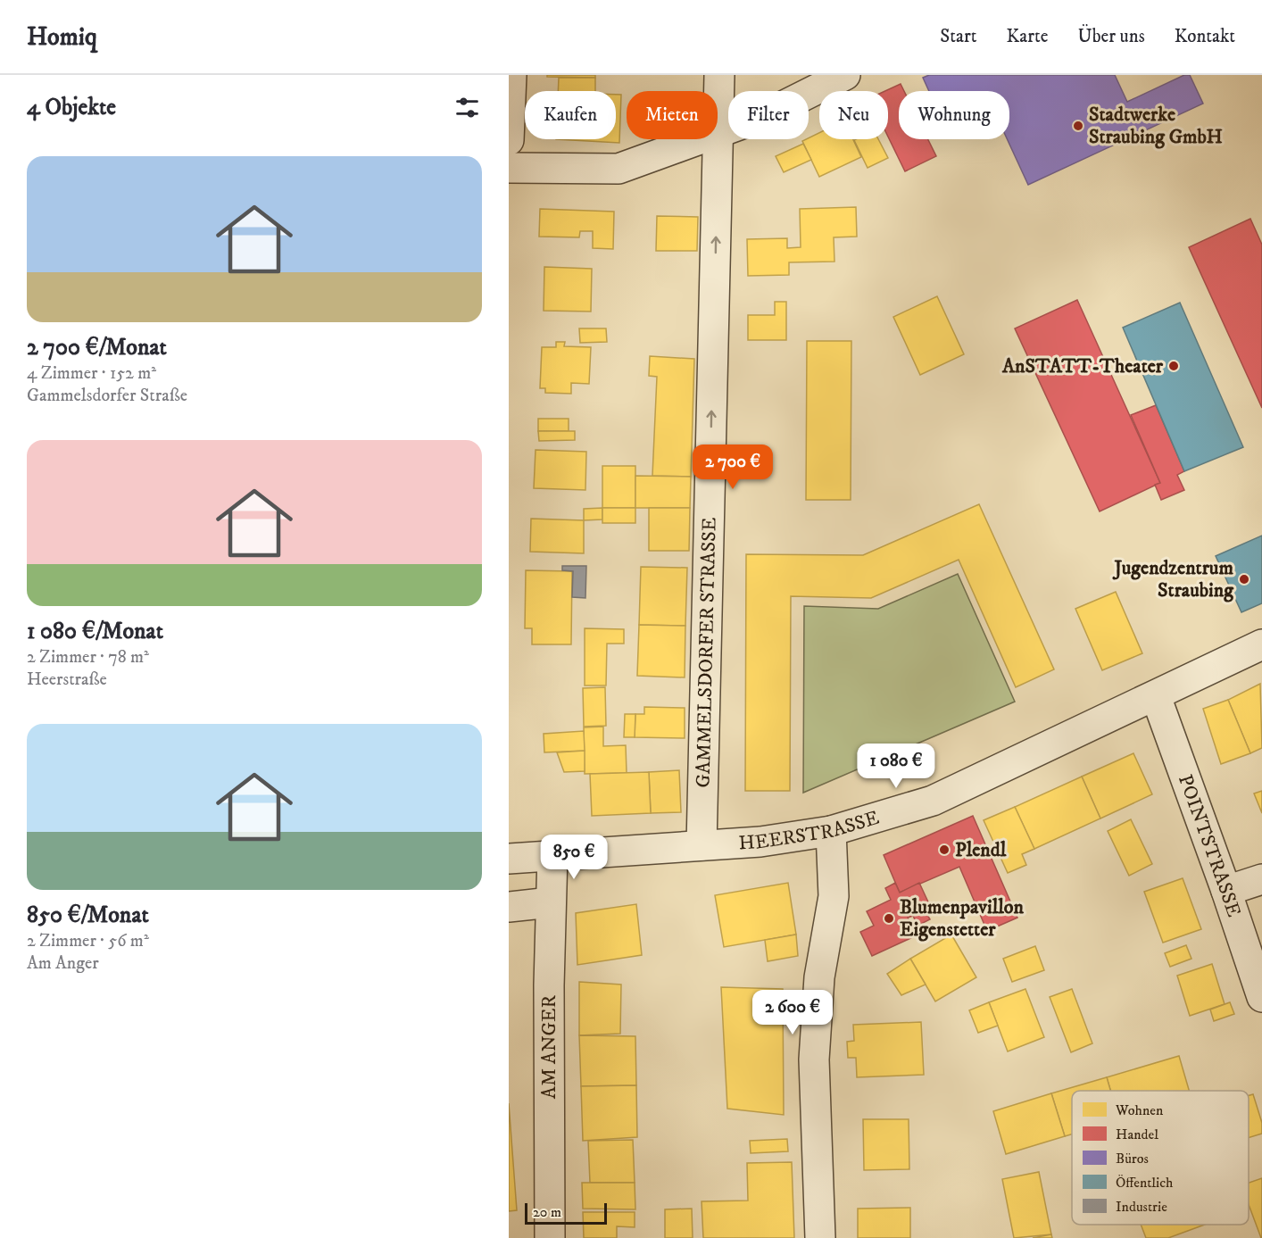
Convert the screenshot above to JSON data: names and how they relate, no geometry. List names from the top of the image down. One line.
{"streets":{"street":["GAMMELSDORFER STRASSE","HEERSTRASSE","POINTSTRASSE","AM ANGER"]},"crossings":[["GAMMELSDORFER STRASSE","HEERSTRASSE"],["HEERSTRASSE","POINTSTRASSE"],["HEERSTRASSE","AM ANGER"]],"one_way":["GAMMELSDORFER STRASSE"],"places":["Stadtwerke Straubing GmbH","AnSTATT-Theater","Jugendzentrum Straubing","Plendl","Blumenpavillon Eigenstetter"],"legend":["Wohnen","Handel","Büros","Öffentlich","Industrie"],"scale_bar":"20 m","page":{"header":"Homiq","nav":["Start","Karte","Über uns","Kontakt"],"heading":"4 Objekte","chip":["Kaufen","Mieten","Filter","Neu","Wohnung"],"list":[{"name":"2 700 €/Monat","note":"4 Zimmer · 152 m² · Gammelsdorfer Straße"},{"name":"1 080 €/Monat","note":"2 Zimmer · 78 m² · Heerstraße"},{"name":"850 €/Monat","note":"2 Zimmer · 56 m² · Am Anger"}],"price":["2 700 €","1 080 €","850 €","2 600 €"],"scale":"20 m"}}
